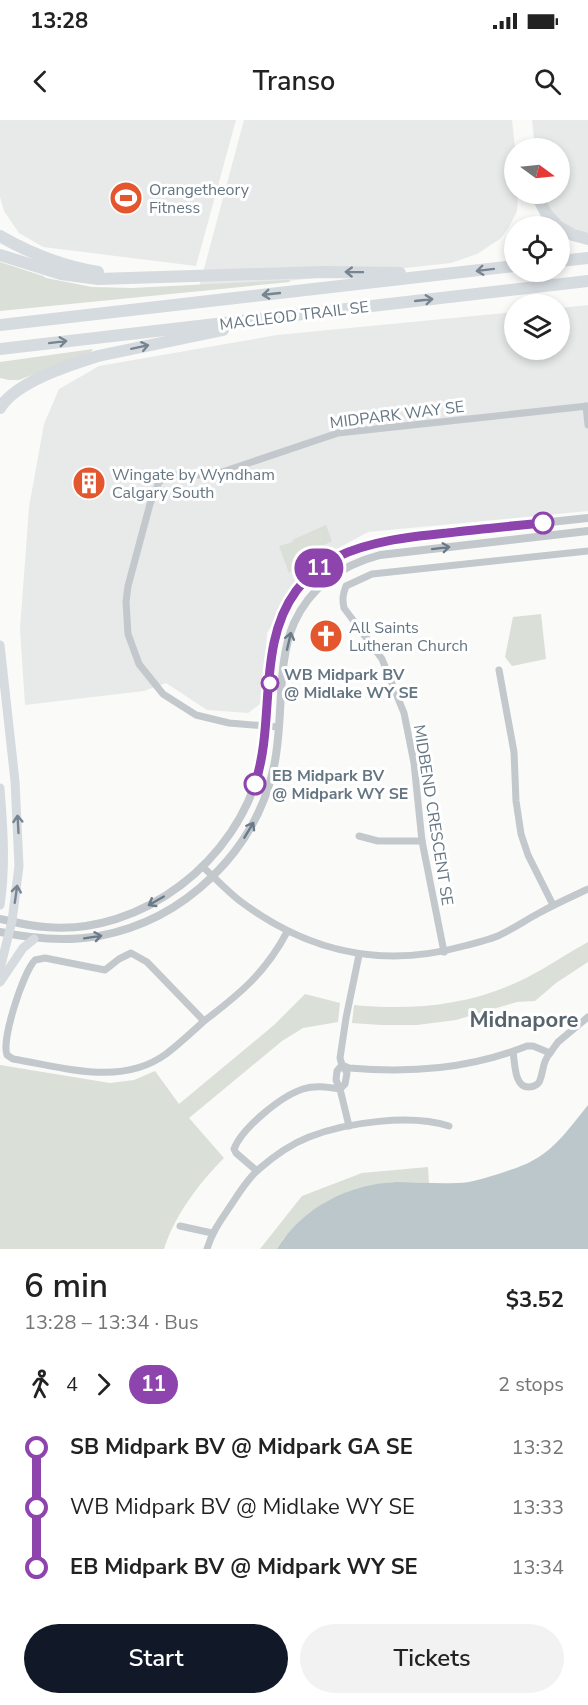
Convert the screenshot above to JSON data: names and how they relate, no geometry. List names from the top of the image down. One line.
{"streets":{"highway":["MACLEOD TRAIL SE"],"street":["MIDPARK WAY SE","MIDBEND CRESCENT SE"]},"districts":["Midnapore"],"places":{"sports":["Orangetheory Fitness"],"building":["Wingate by Wyndham Calgary South"],"church":["All Saints Lutheran Church"],"other":["WB Midpark BV @ Midlake WY SE","EB Midpark BV @ Midpark WY SE"]},"lines":["bus line 11"],"north":"right","page":{"status":"13:28","header":"Transo","on_map":"11","heading":["6 min","13:28 – 13:34 · Bus","$3.52"],"legs":["4","11","2 stops"],"list":[{"name":"SB Midpark BV @ Midpark GA SE","value":"13:32"},{"name":"WB Midpark BV @ Midlake WY SE","value":"13:33"},{"name":"EB Midpark BV @ Midpark WY SE","value":"13:34"}],"buttons":["Start","Tickets"]}}
